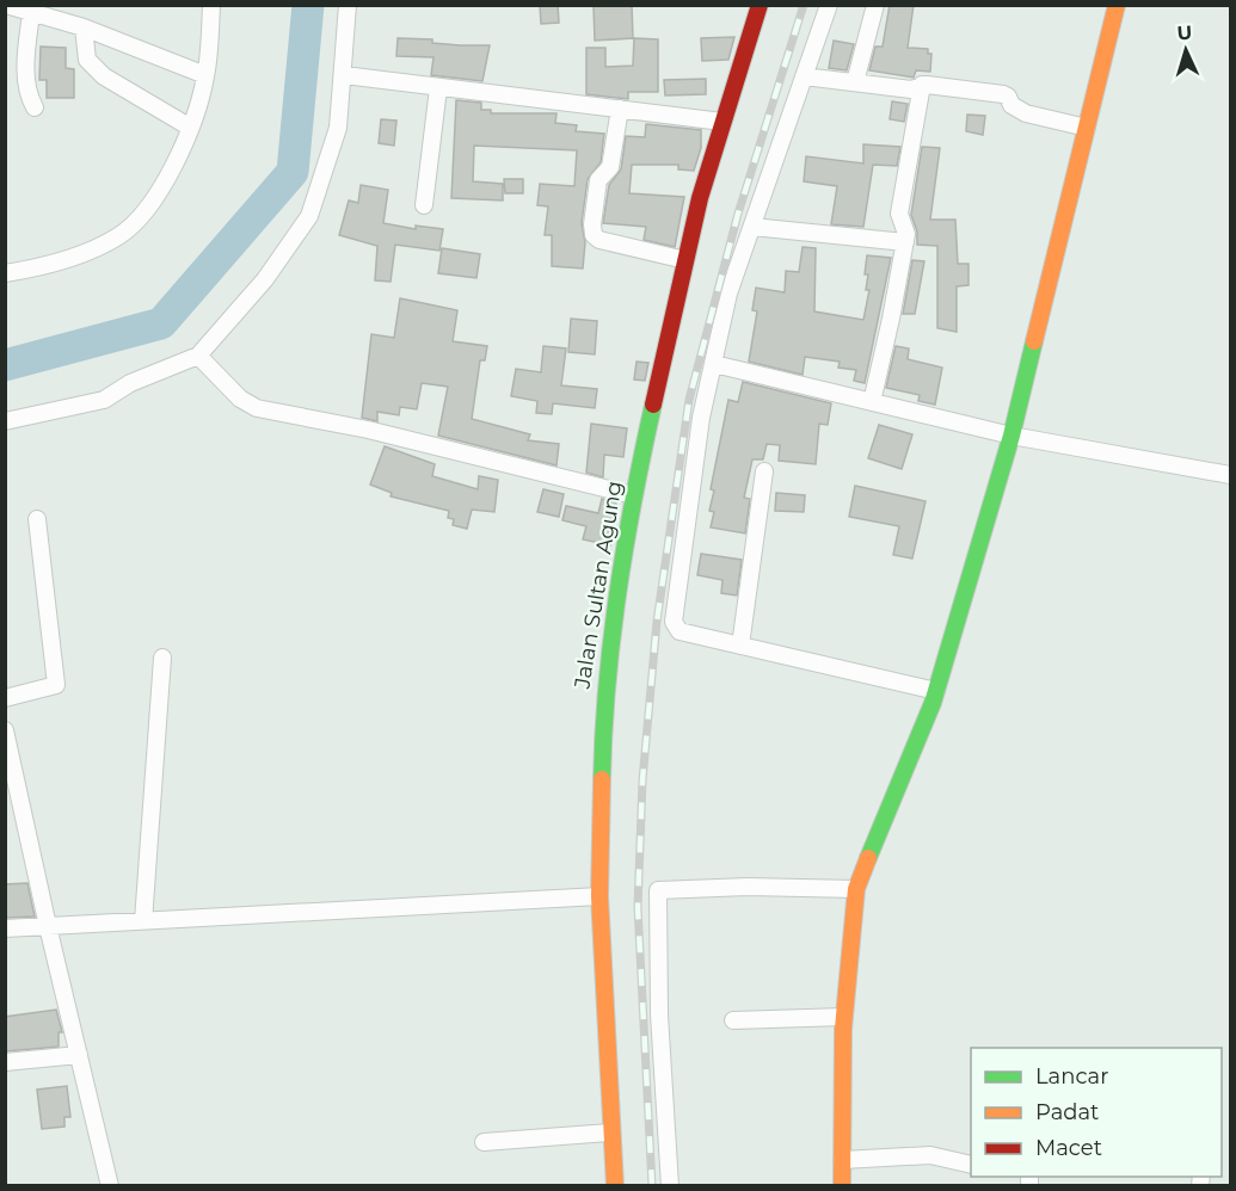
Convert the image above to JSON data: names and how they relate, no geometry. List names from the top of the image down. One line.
{"streets":{"street":["Jalan Sultan Agung"]},"legend":["Lancar","Padat","Macet"],"north":"top"}
